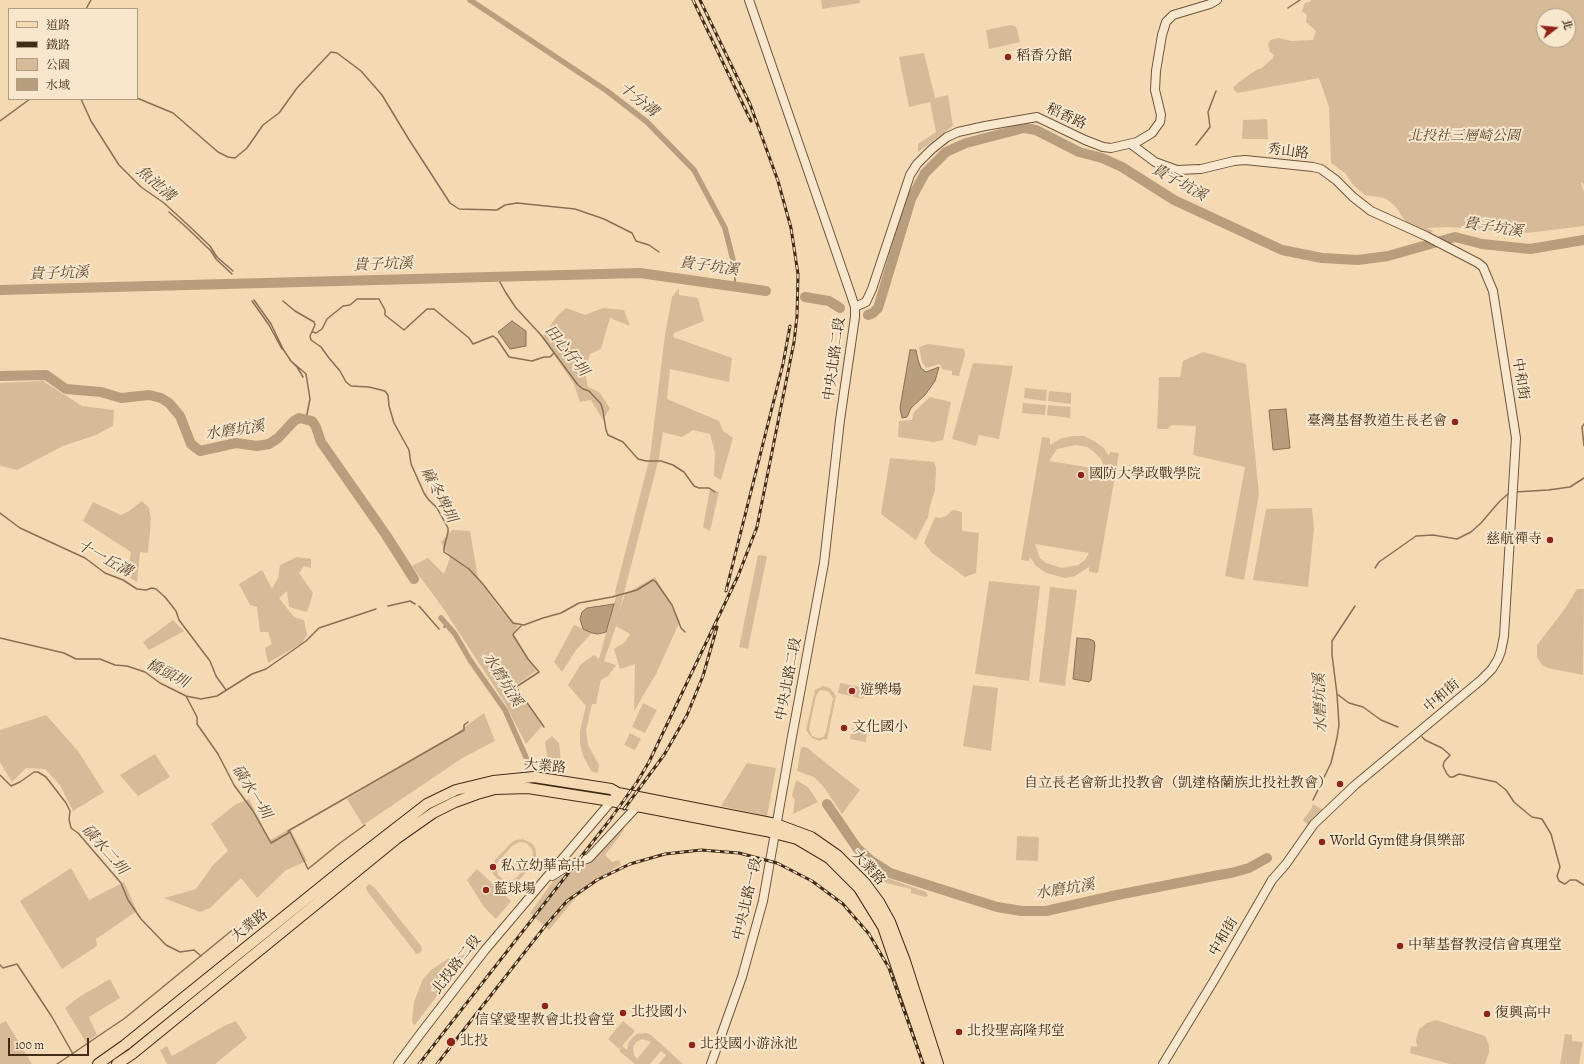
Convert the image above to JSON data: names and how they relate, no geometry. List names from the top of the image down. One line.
{"streets":{"main road":["大業路"],"street":["稻香路","秀山路","中央北路二段","中和街","中央北路一段","北投路二段"]},"crossings":[["稻香路","秀山路"],["稻香路","中央北路二段"],["秀山路","中和街"],["中央北路二段","中央北路一段"],["大業路","中央北路一段"]],"water":["十分溝","貴子坑溪","魚池溝","田心仔圳","水磨坑溪","麻冬埤圳","十一丘溝","橋頭圳","磺水一圳","磺水二圳"],"parks":["北投社三層崎公園"],"places":["稻香分館","臺灣基督教道生長老會","國防大學政戰學院","慈航禪寺","遊樂場","文化國小","自立長老會新北投教會（凱達格蘭族北投社教會）","World Gym健身俱樂部","私立幼華高中","藍球場","中華基督教浸信會真理堂","信望愛聖教會北投會堂","北投國小","復興高中","北投聖高隆邦堂","北投","北投國小游泳池"],"legend":["道路","鐵路","公園","水域"],"scale_bar":"100 m","north":"right"}
